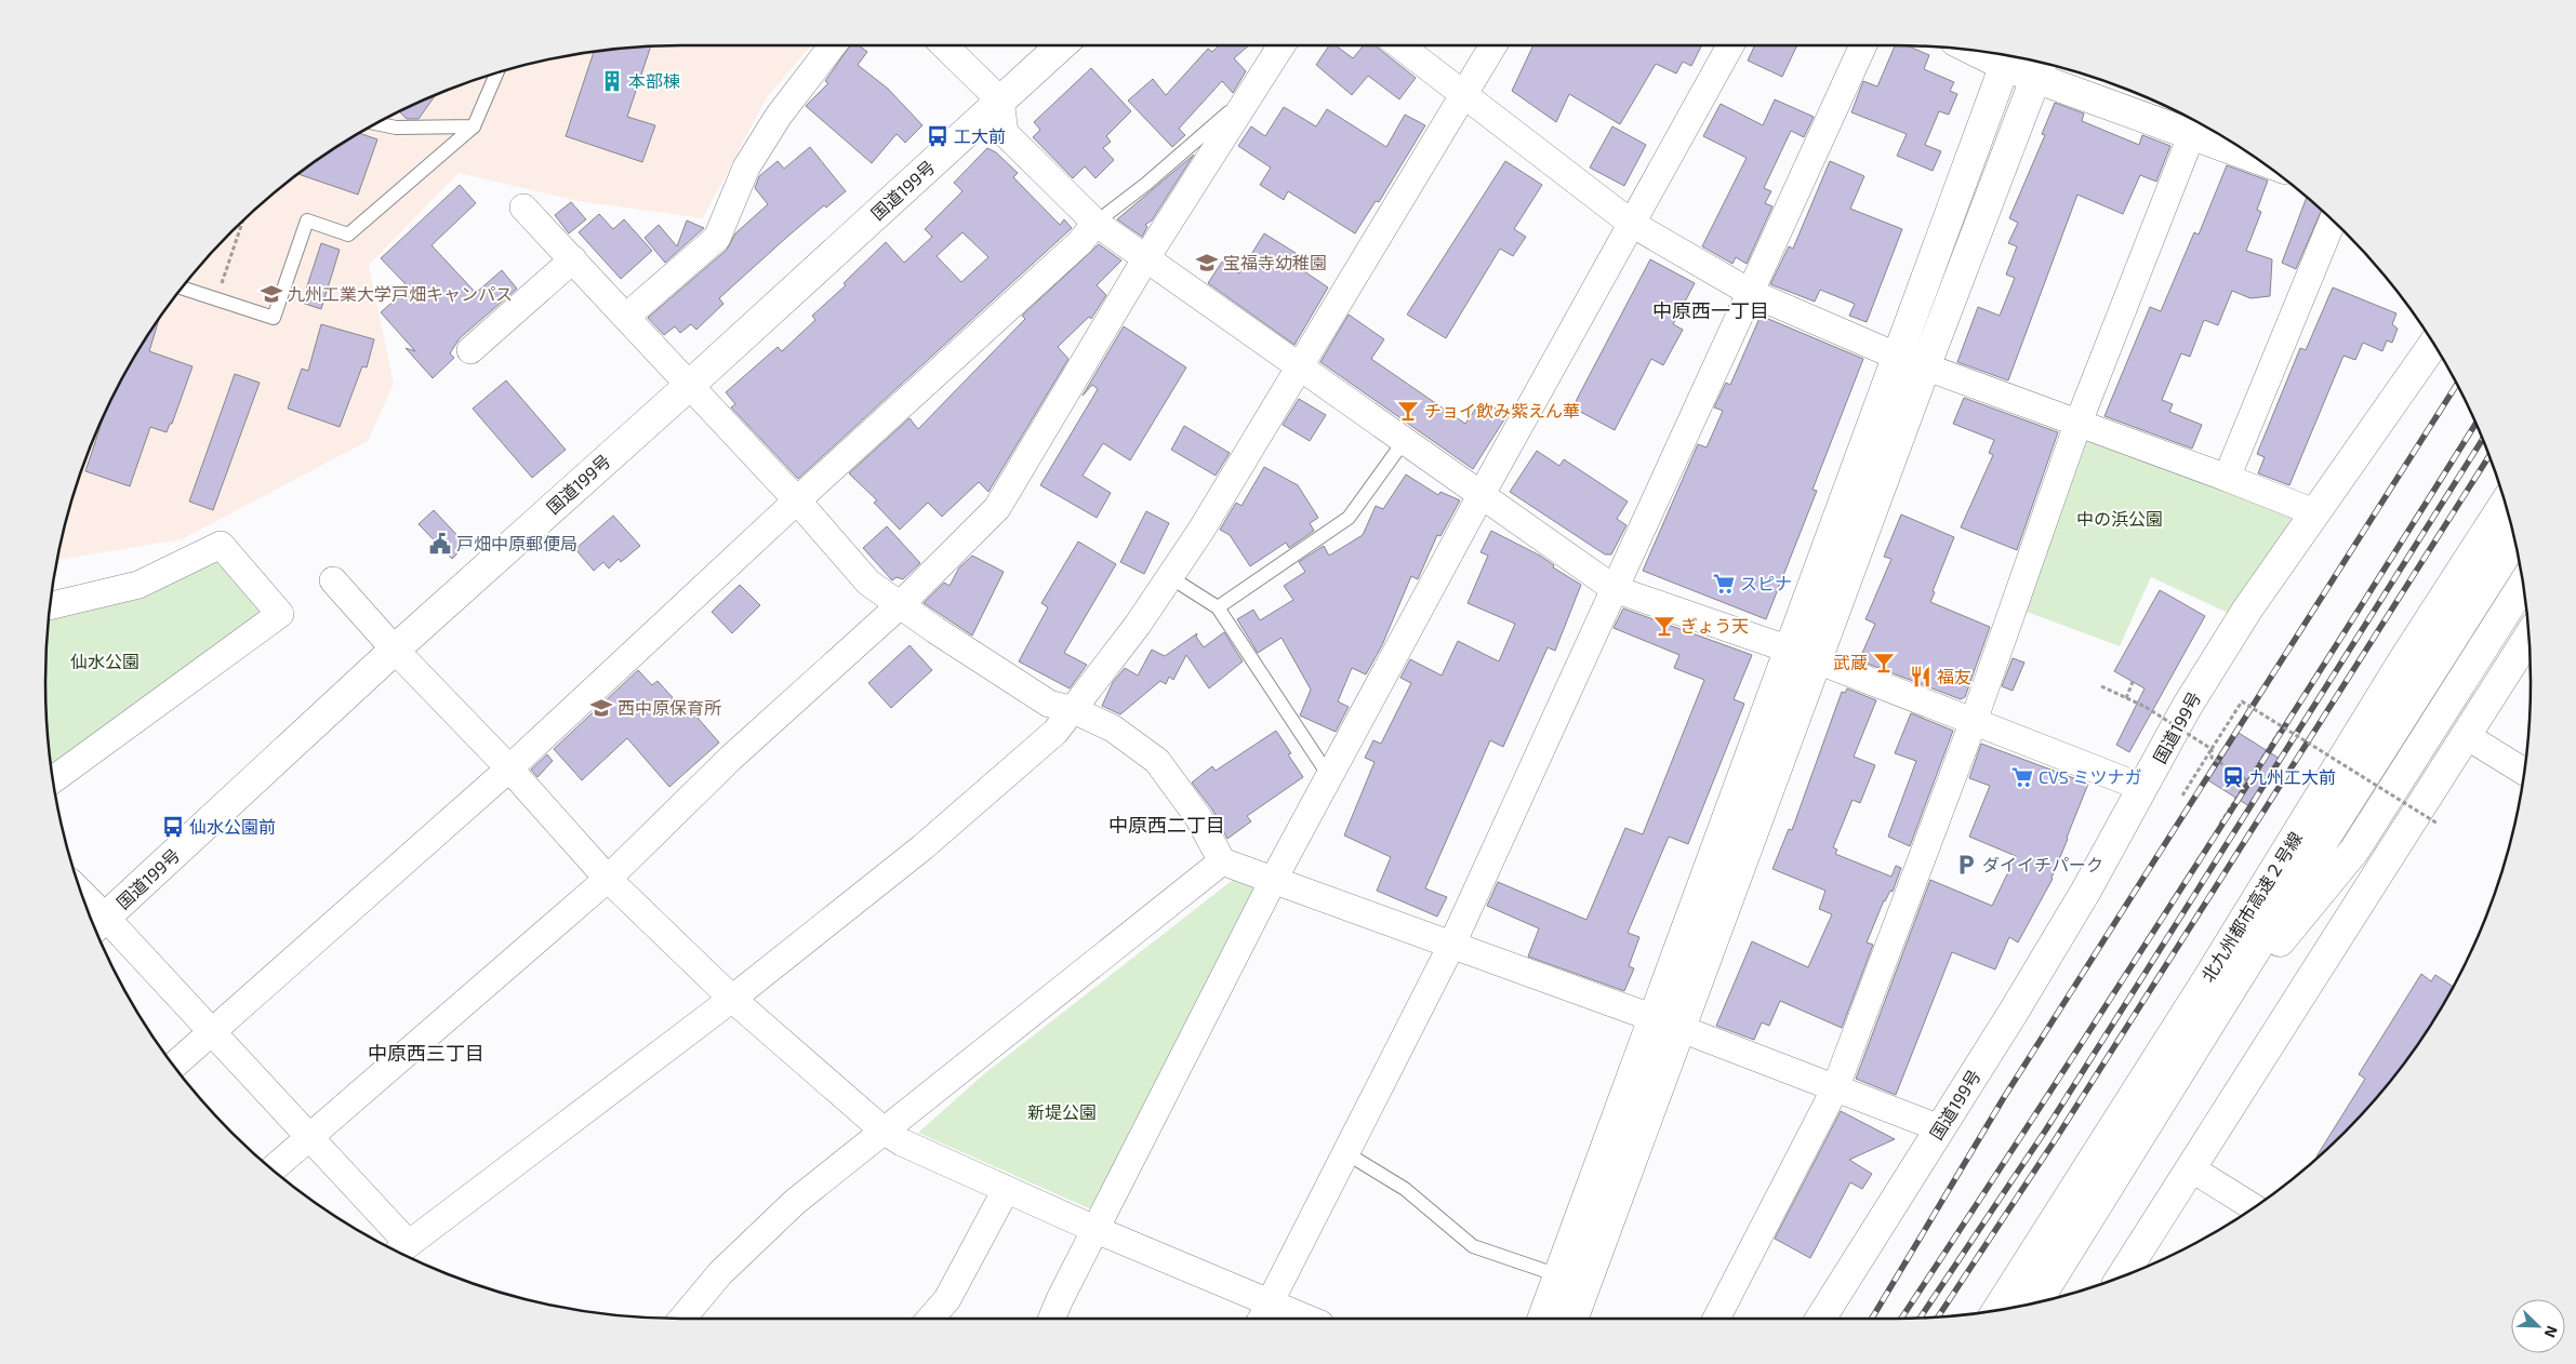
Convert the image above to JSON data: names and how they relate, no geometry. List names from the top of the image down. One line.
{"streets":{"main road":["国道199号","北九州都市高速２号線"]},"districts":["中原西一丁目","中原西二丁目","中原西三丁目"],"parks":["中の浜公園","仙水公園","新堤公園"],"places":{"building":["本部棟"],"bus stop":["工大前","仙水公園前"],"school or university":["宝福寺幼稚園","九州工業大学戸畑キャンパス","西中原保育所"],"bar":["チョイ飲み紫えん華","ぎょう天","武蔵"],"public building":["戸畑中原郵便局"],"supermarket":["スピナ","CVS ミツナガ"],"restaurant":["福友"],"station":["九州工大前"],"parking":["ダイイチパーク"]},"north":"bottom right"}
